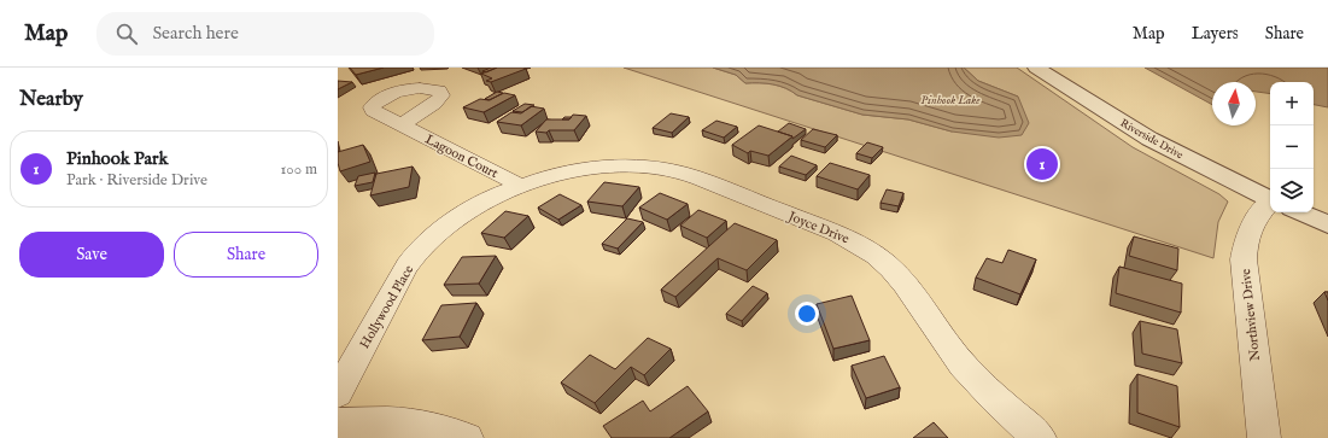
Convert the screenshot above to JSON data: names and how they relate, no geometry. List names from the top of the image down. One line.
{"streets":{"street":["Riverside Drive","Lagoon Court","Joyce Drive","Hollywood Place","Northview Drive"]},"crossings":[["Lagoon Court","Joyce Drive"],["Lagoon Court","Hollywood Place"],["Joyce Drive","Hollywood Place"]],"water":["Pinhook Lake"],"north":"top","page":{"header":"Map","search":"Search here","nav":["Map","Layers","Share"],"heading":"Nearby","map_buttons":["+","−"],"list":[{"mark":"1","name":"Pinhook Park","note":"Park · Riverside Drive","value":"100 m"}],"pins":"1","buttons":["Save","Share"]}}
